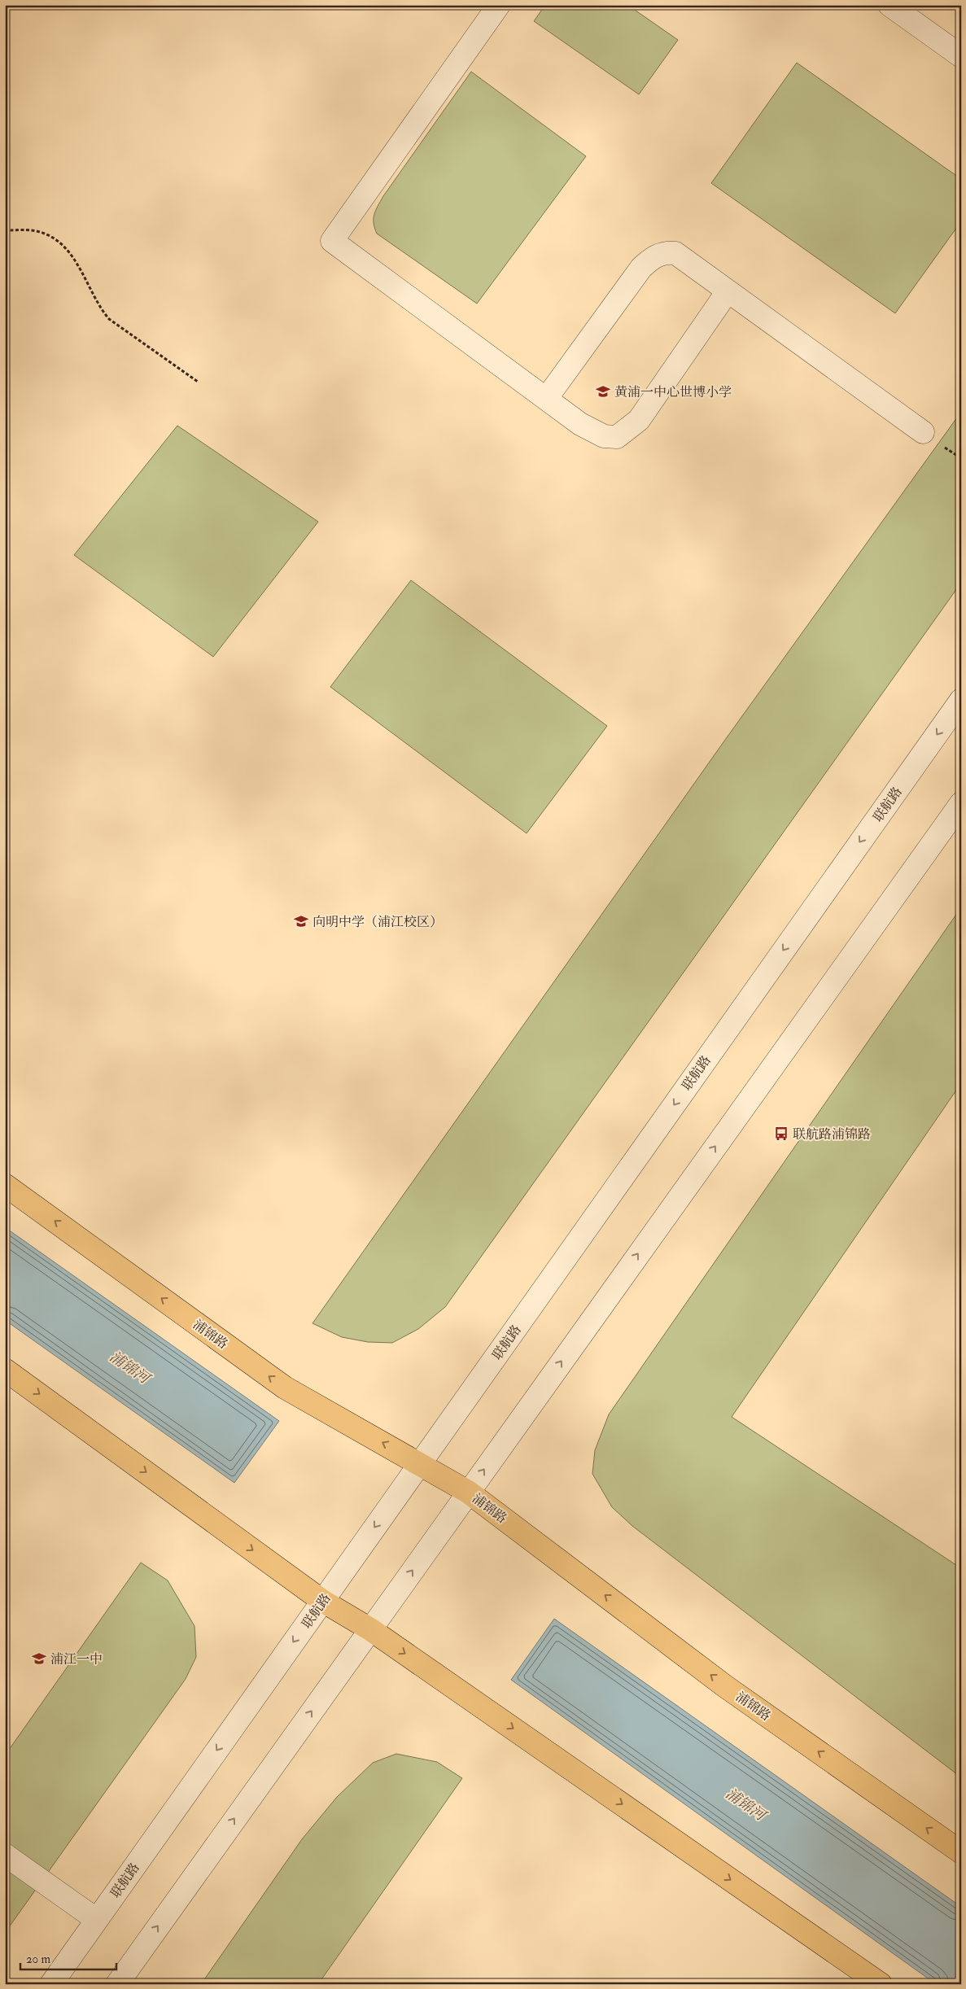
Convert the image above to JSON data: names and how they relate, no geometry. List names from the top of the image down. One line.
{"streets":{"main road":["浦锦路"],"street":["联航路"]},"crossings":[["联航路","浦锦路"]],"water":["浦锦河"],"places":{"school or university":["黄浦一中心世博小学","向明中学（浦江校区）","浦江一中"],"bus stop":["联航路浦锦路"]},"scale_bar":"20 m"}
